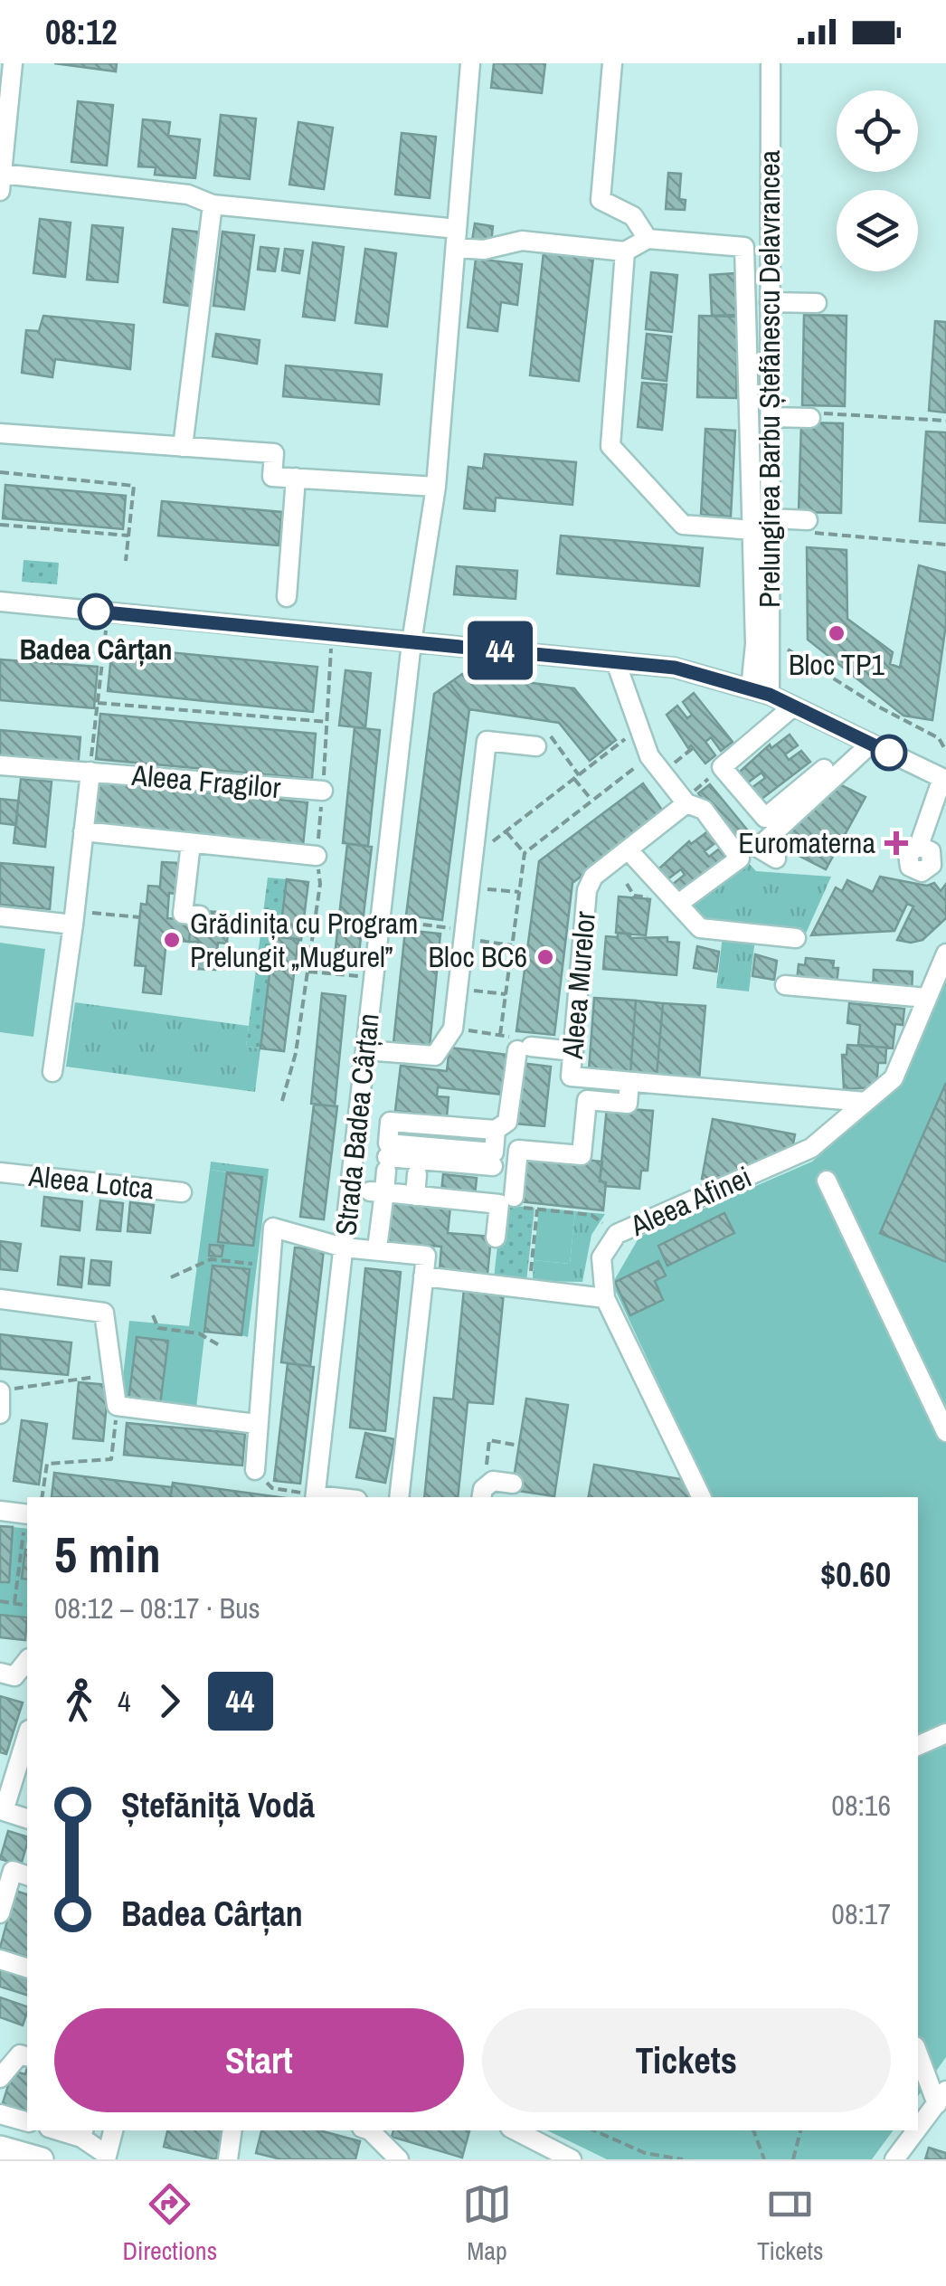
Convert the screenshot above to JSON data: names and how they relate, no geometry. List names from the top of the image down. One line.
{"streets":{"street":["Prelungirea Barbu Ștefănescu Delavrancea","Aleea Fragilor","Aleea Murelor","Strada Badea Cârțan","Aleea Lotca","Aleea Afinei"]},"crossings":[["Aleea Murelor","Aleea Afinei"]],"places":{"other":["Badea Cârțan","Bloc TP1","Grădinița cu Program Prelungit „Mugurel”","Bloc BC6"],"health":["Euromaterna"]},"lines":["bus line 44"],"page":{"status":"08:12","on_map":"44","heading":["5 min","08:12 – 08:17 · Bus","$0.60"],"legs":["4","44"],"list":[{"name":"Ștefăniță Vodă","value":"08:16"},{"name":"Badea Cârțan","value":"08:17"}],"buttons":["Start","Tickets"],"tabs":["Directions","Map","Tickets"]}}
